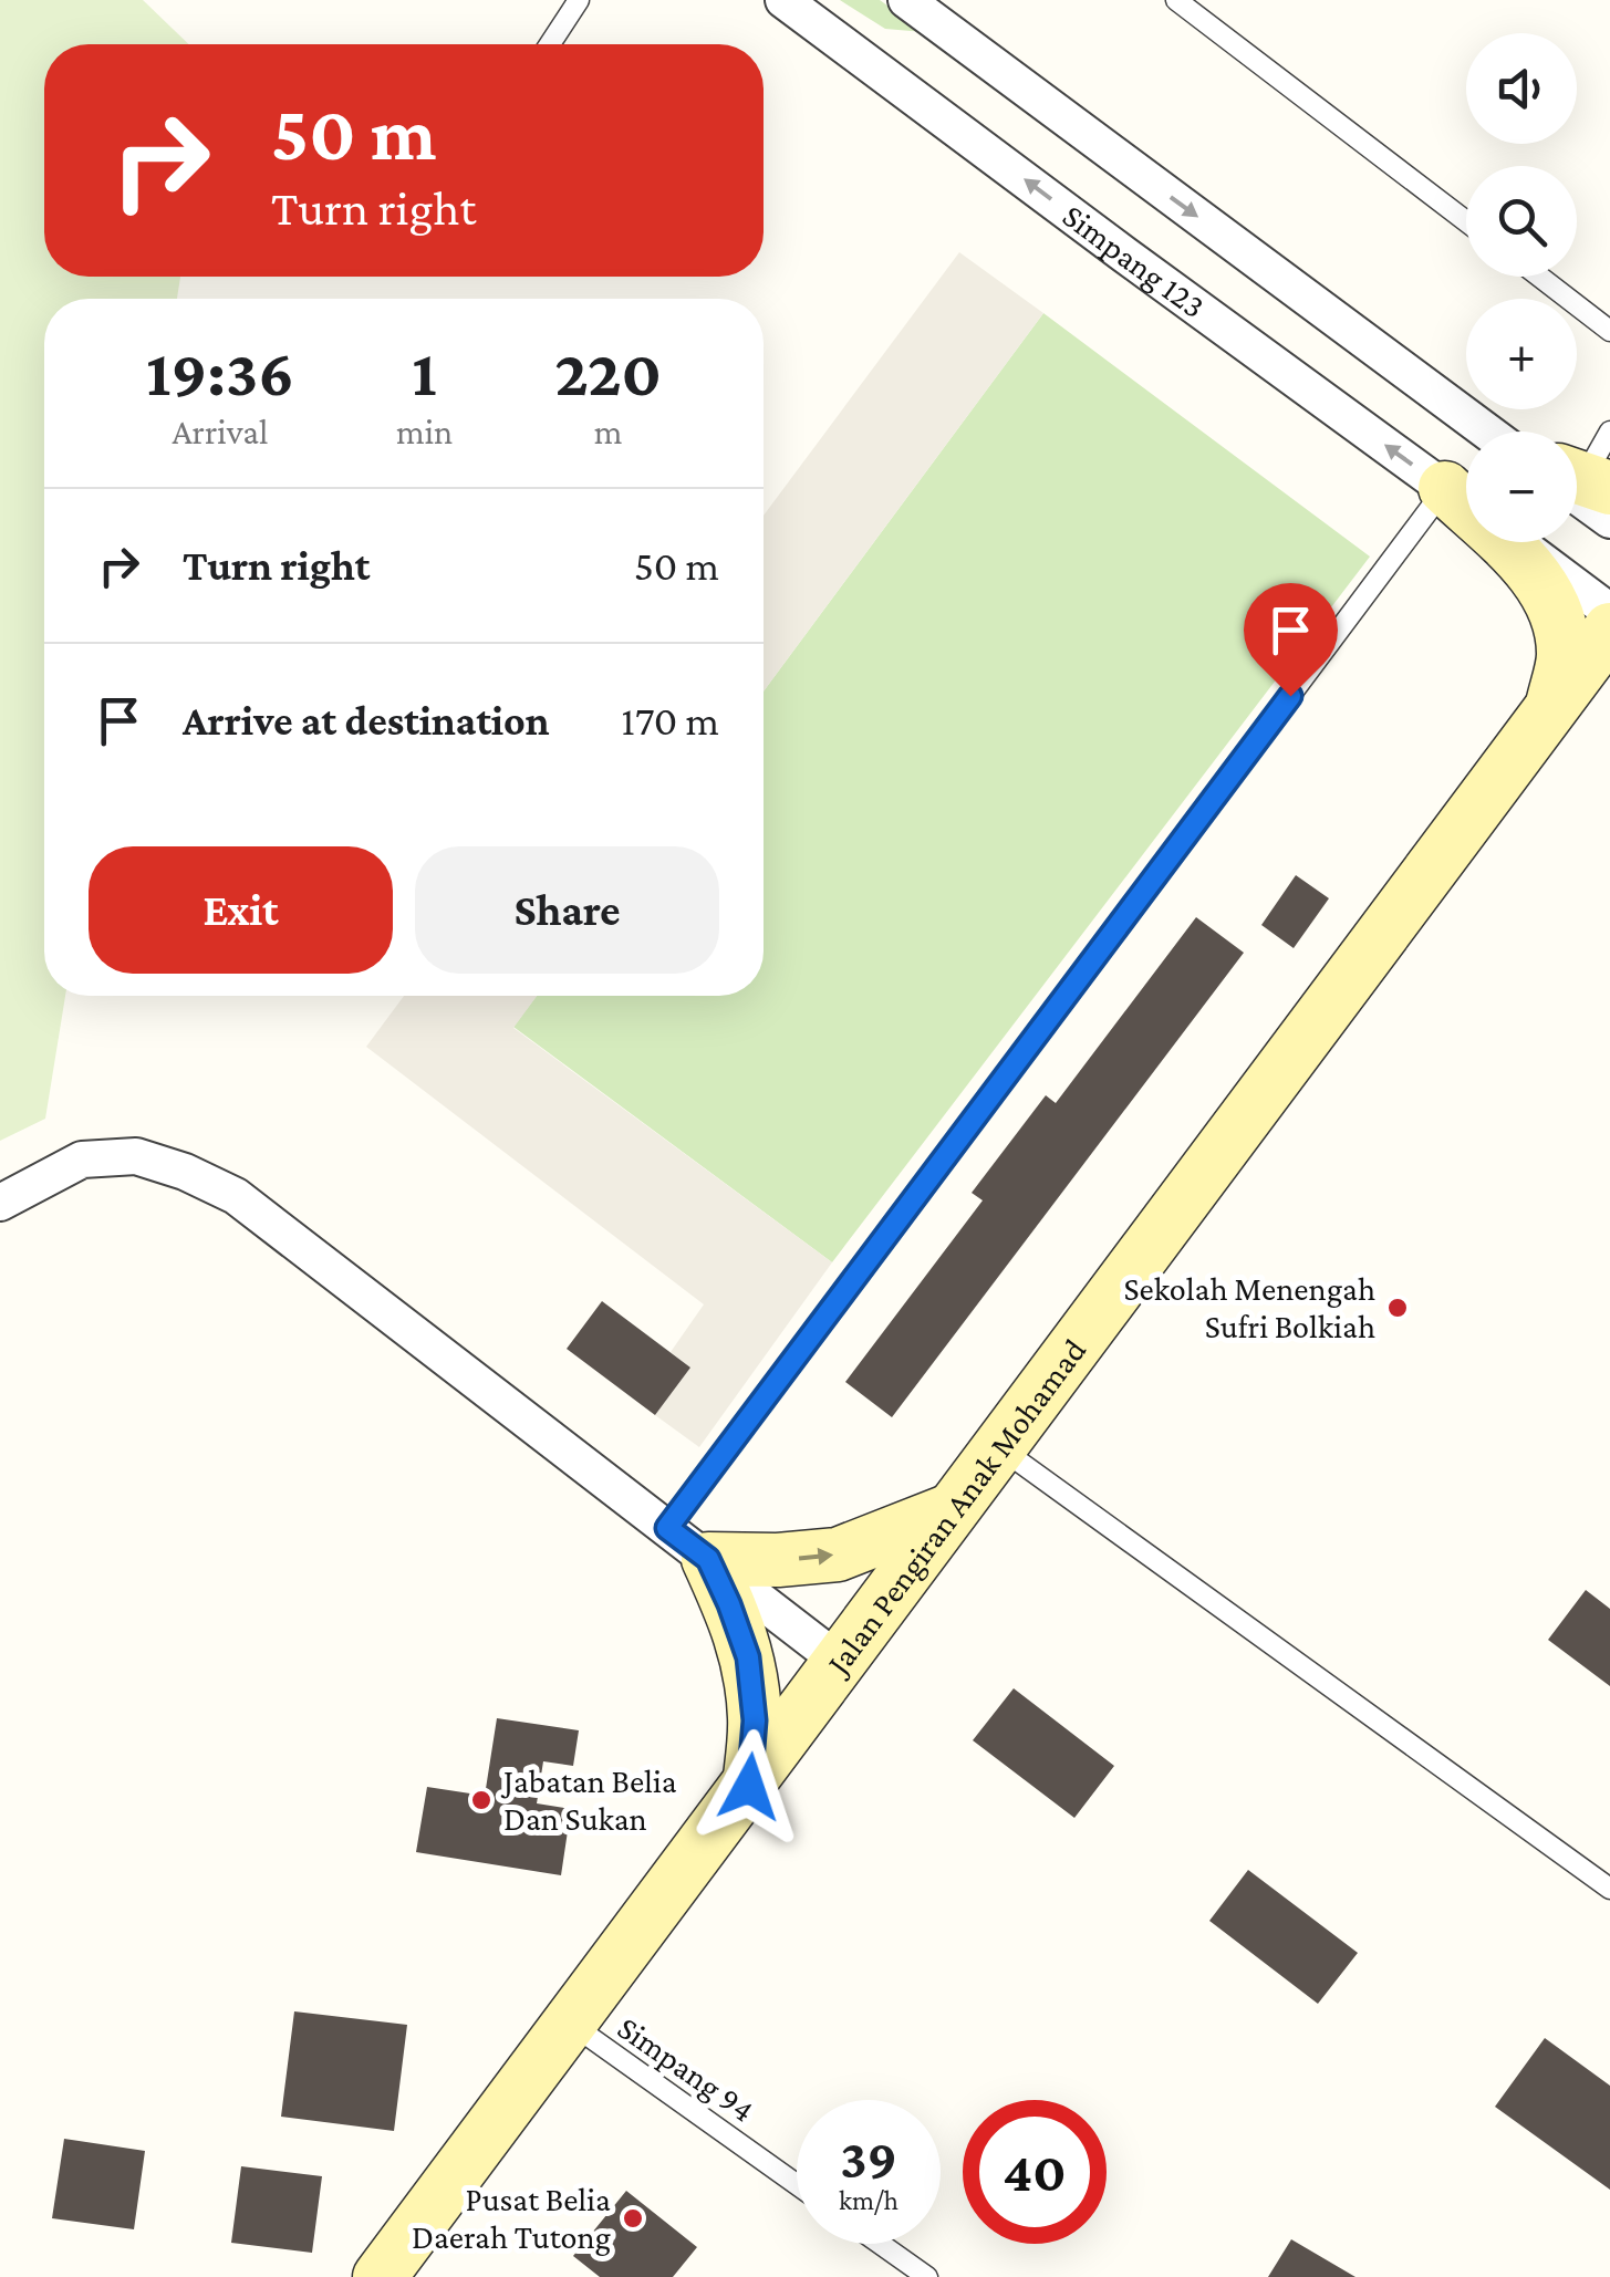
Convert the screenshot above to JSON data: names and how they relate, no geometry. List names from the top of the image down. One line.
{"streets":{"street":["Simpang 123","Jalan Pengiran Anak Mohamad"],"lane":["Simpang 94"]},"crossings":[["Jalan Pengiran Anak Mohamad","Simpang 94"]],"places":["Sekolah Menengah Sufri Bolkiah","Jabatan Belia Dan Sukan","Pusat Belia Daerah Tutong"],"page":{"map_buttons":["+","−"],"turn":["50 m","Turn right"],"eta":["19:36","Arrival","1","min","220","m"],"list":[{"name":"Turn right","value":"50 m"},{"name":"Arrive at destination","value":"170 m"}],"buttons":["Exit","Share"],"speed":"39 km/h","limit":"40"}}
